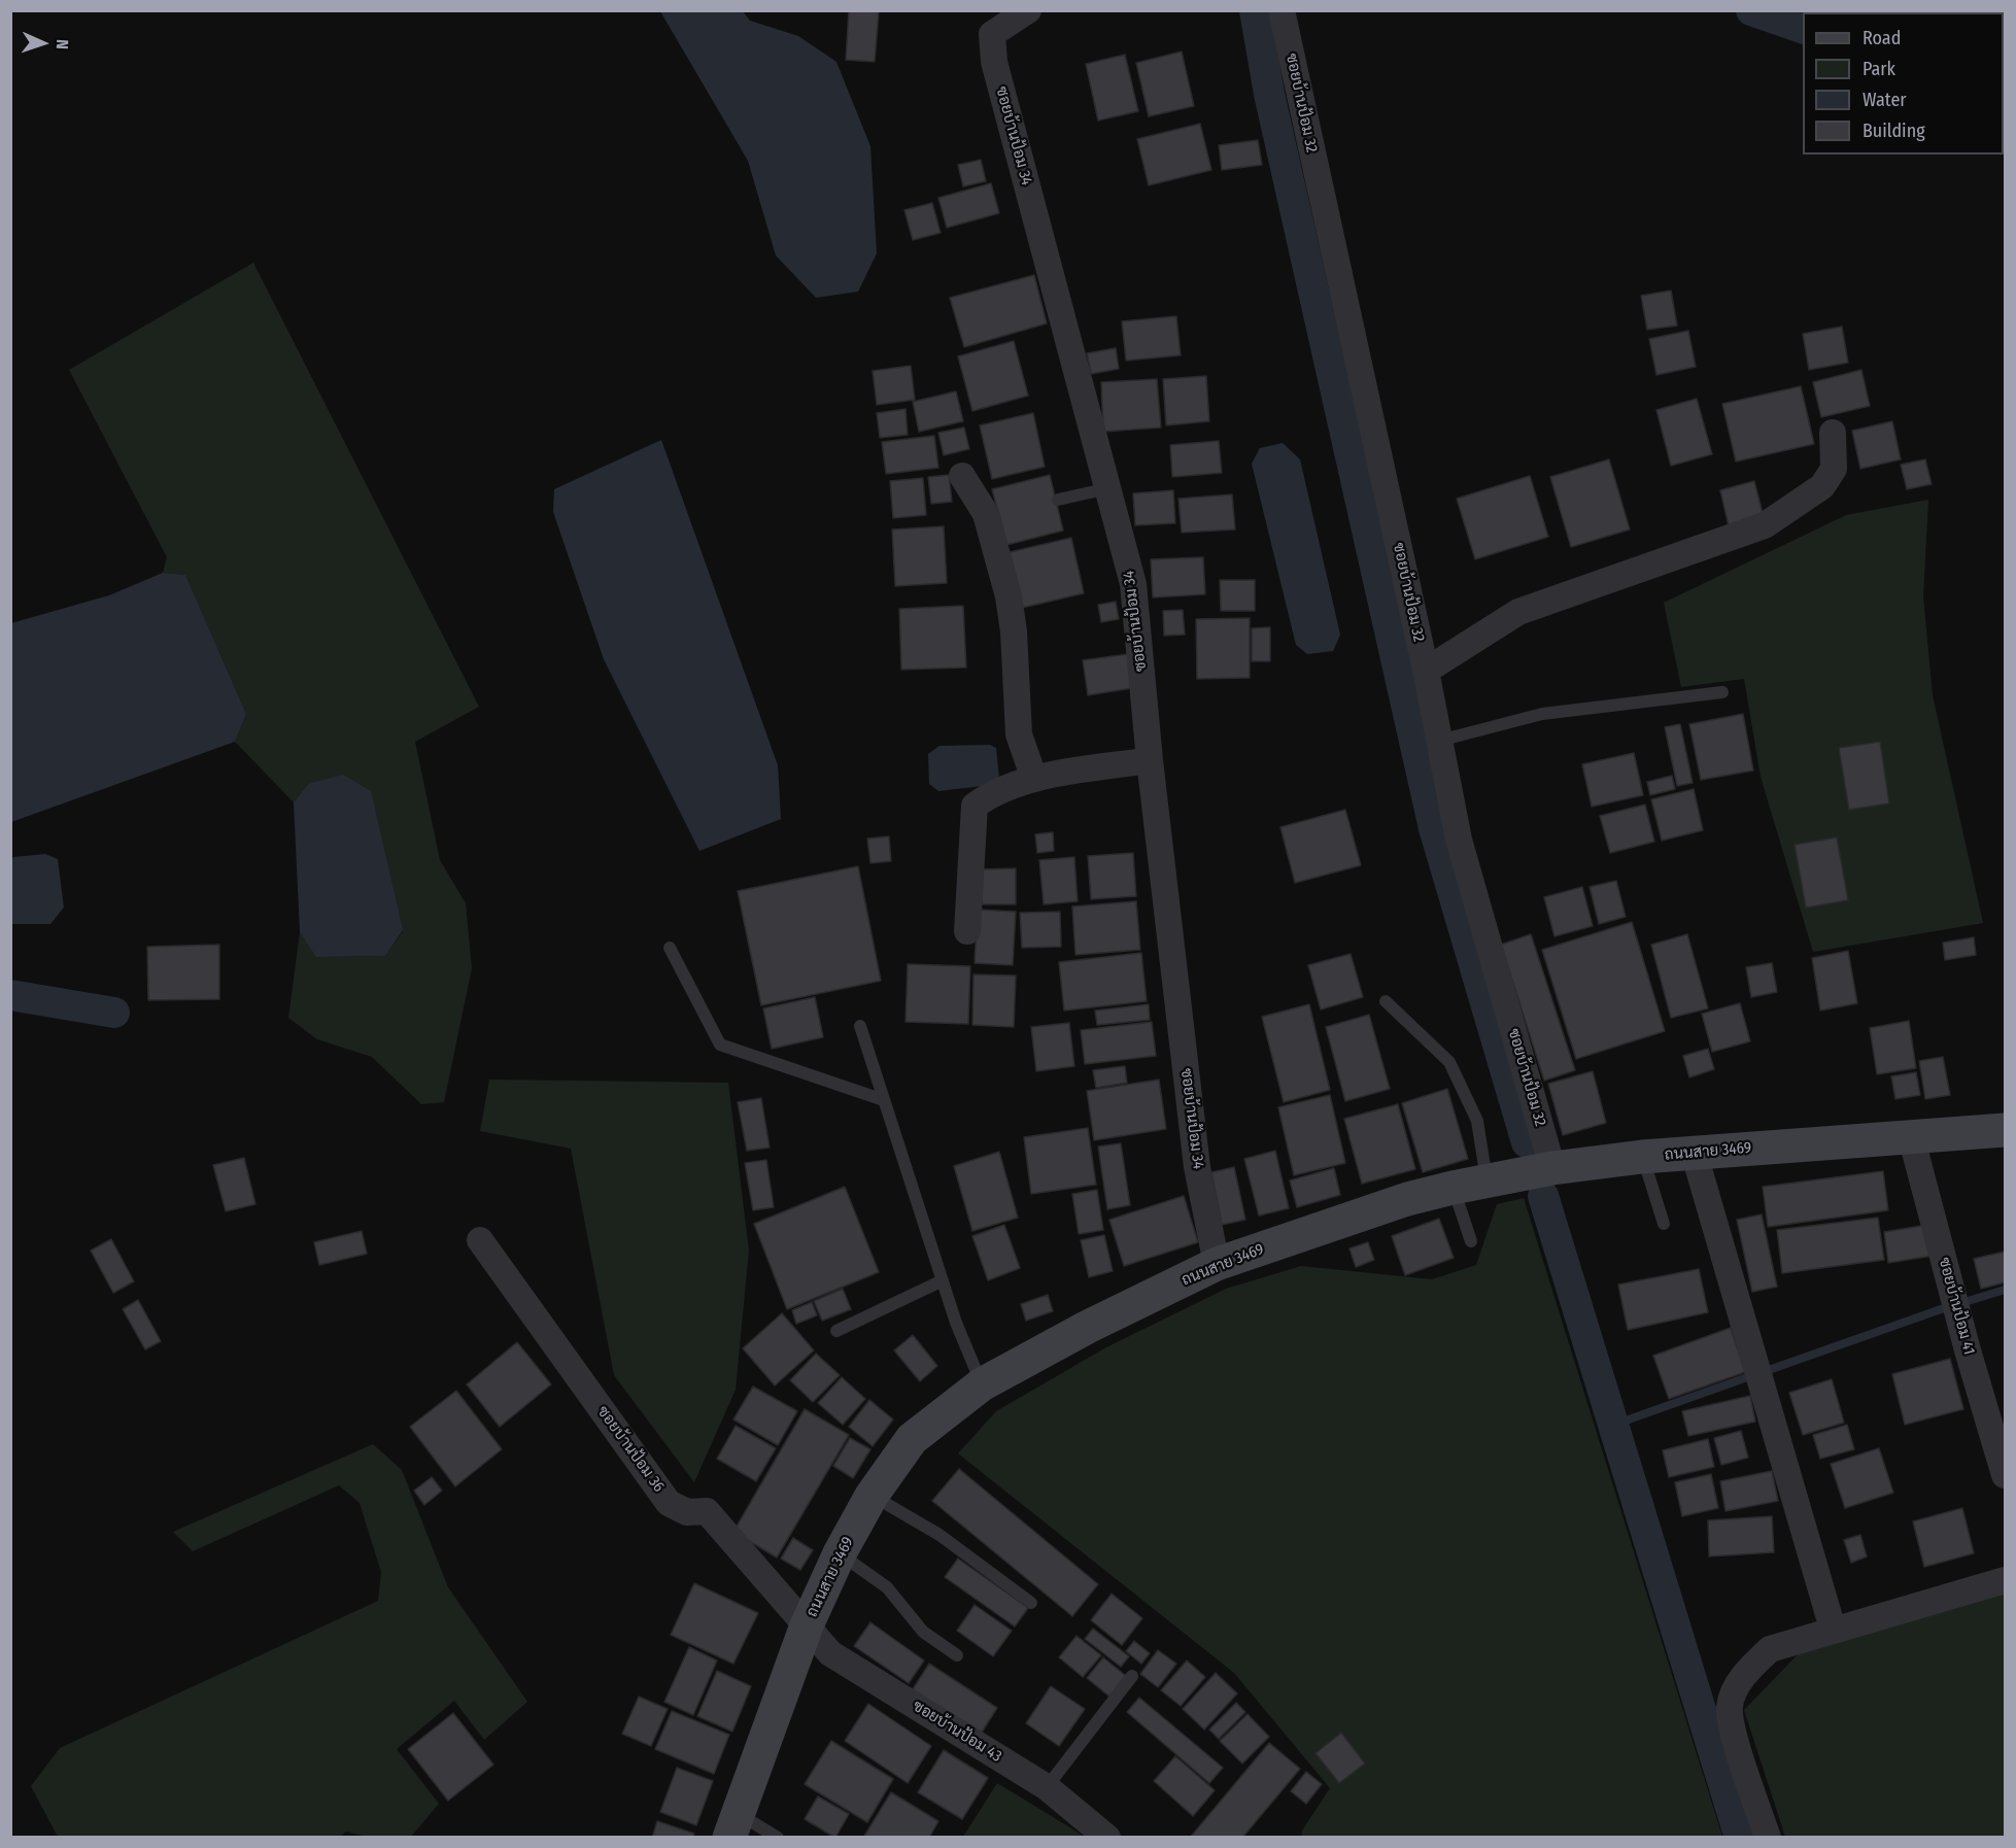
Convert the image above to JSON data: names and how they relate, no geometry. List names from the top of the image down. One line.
{"streets":{"street":["ซอยบ้านป้อม 32","ซอยบ้านป้อม 34","ถนนสาย 3469","ซอยบ้านป้อม 41","ซอยบ้านป้อม 36","ซอยบ้านป้อม 43"]},"crossings":[["ซอยบ้านป้อม 32","ถนนสาย 3469"],["ซอยบ้านป้อม 34","ถนนสาย 3469"],["ถนนสาย 3469","ซอยบ้านป้อม 41"],["ถนนสาย 3469","ซอยบ้านป้อม 36"],["ถนนสาย 3469","ซอยบ้านป้อม 43"],["ซอยบ้านป้อม 36","ซอยบ้านป้อม 43"]],"legend":["Road","Park","Water","Building"],"north":"right"}
